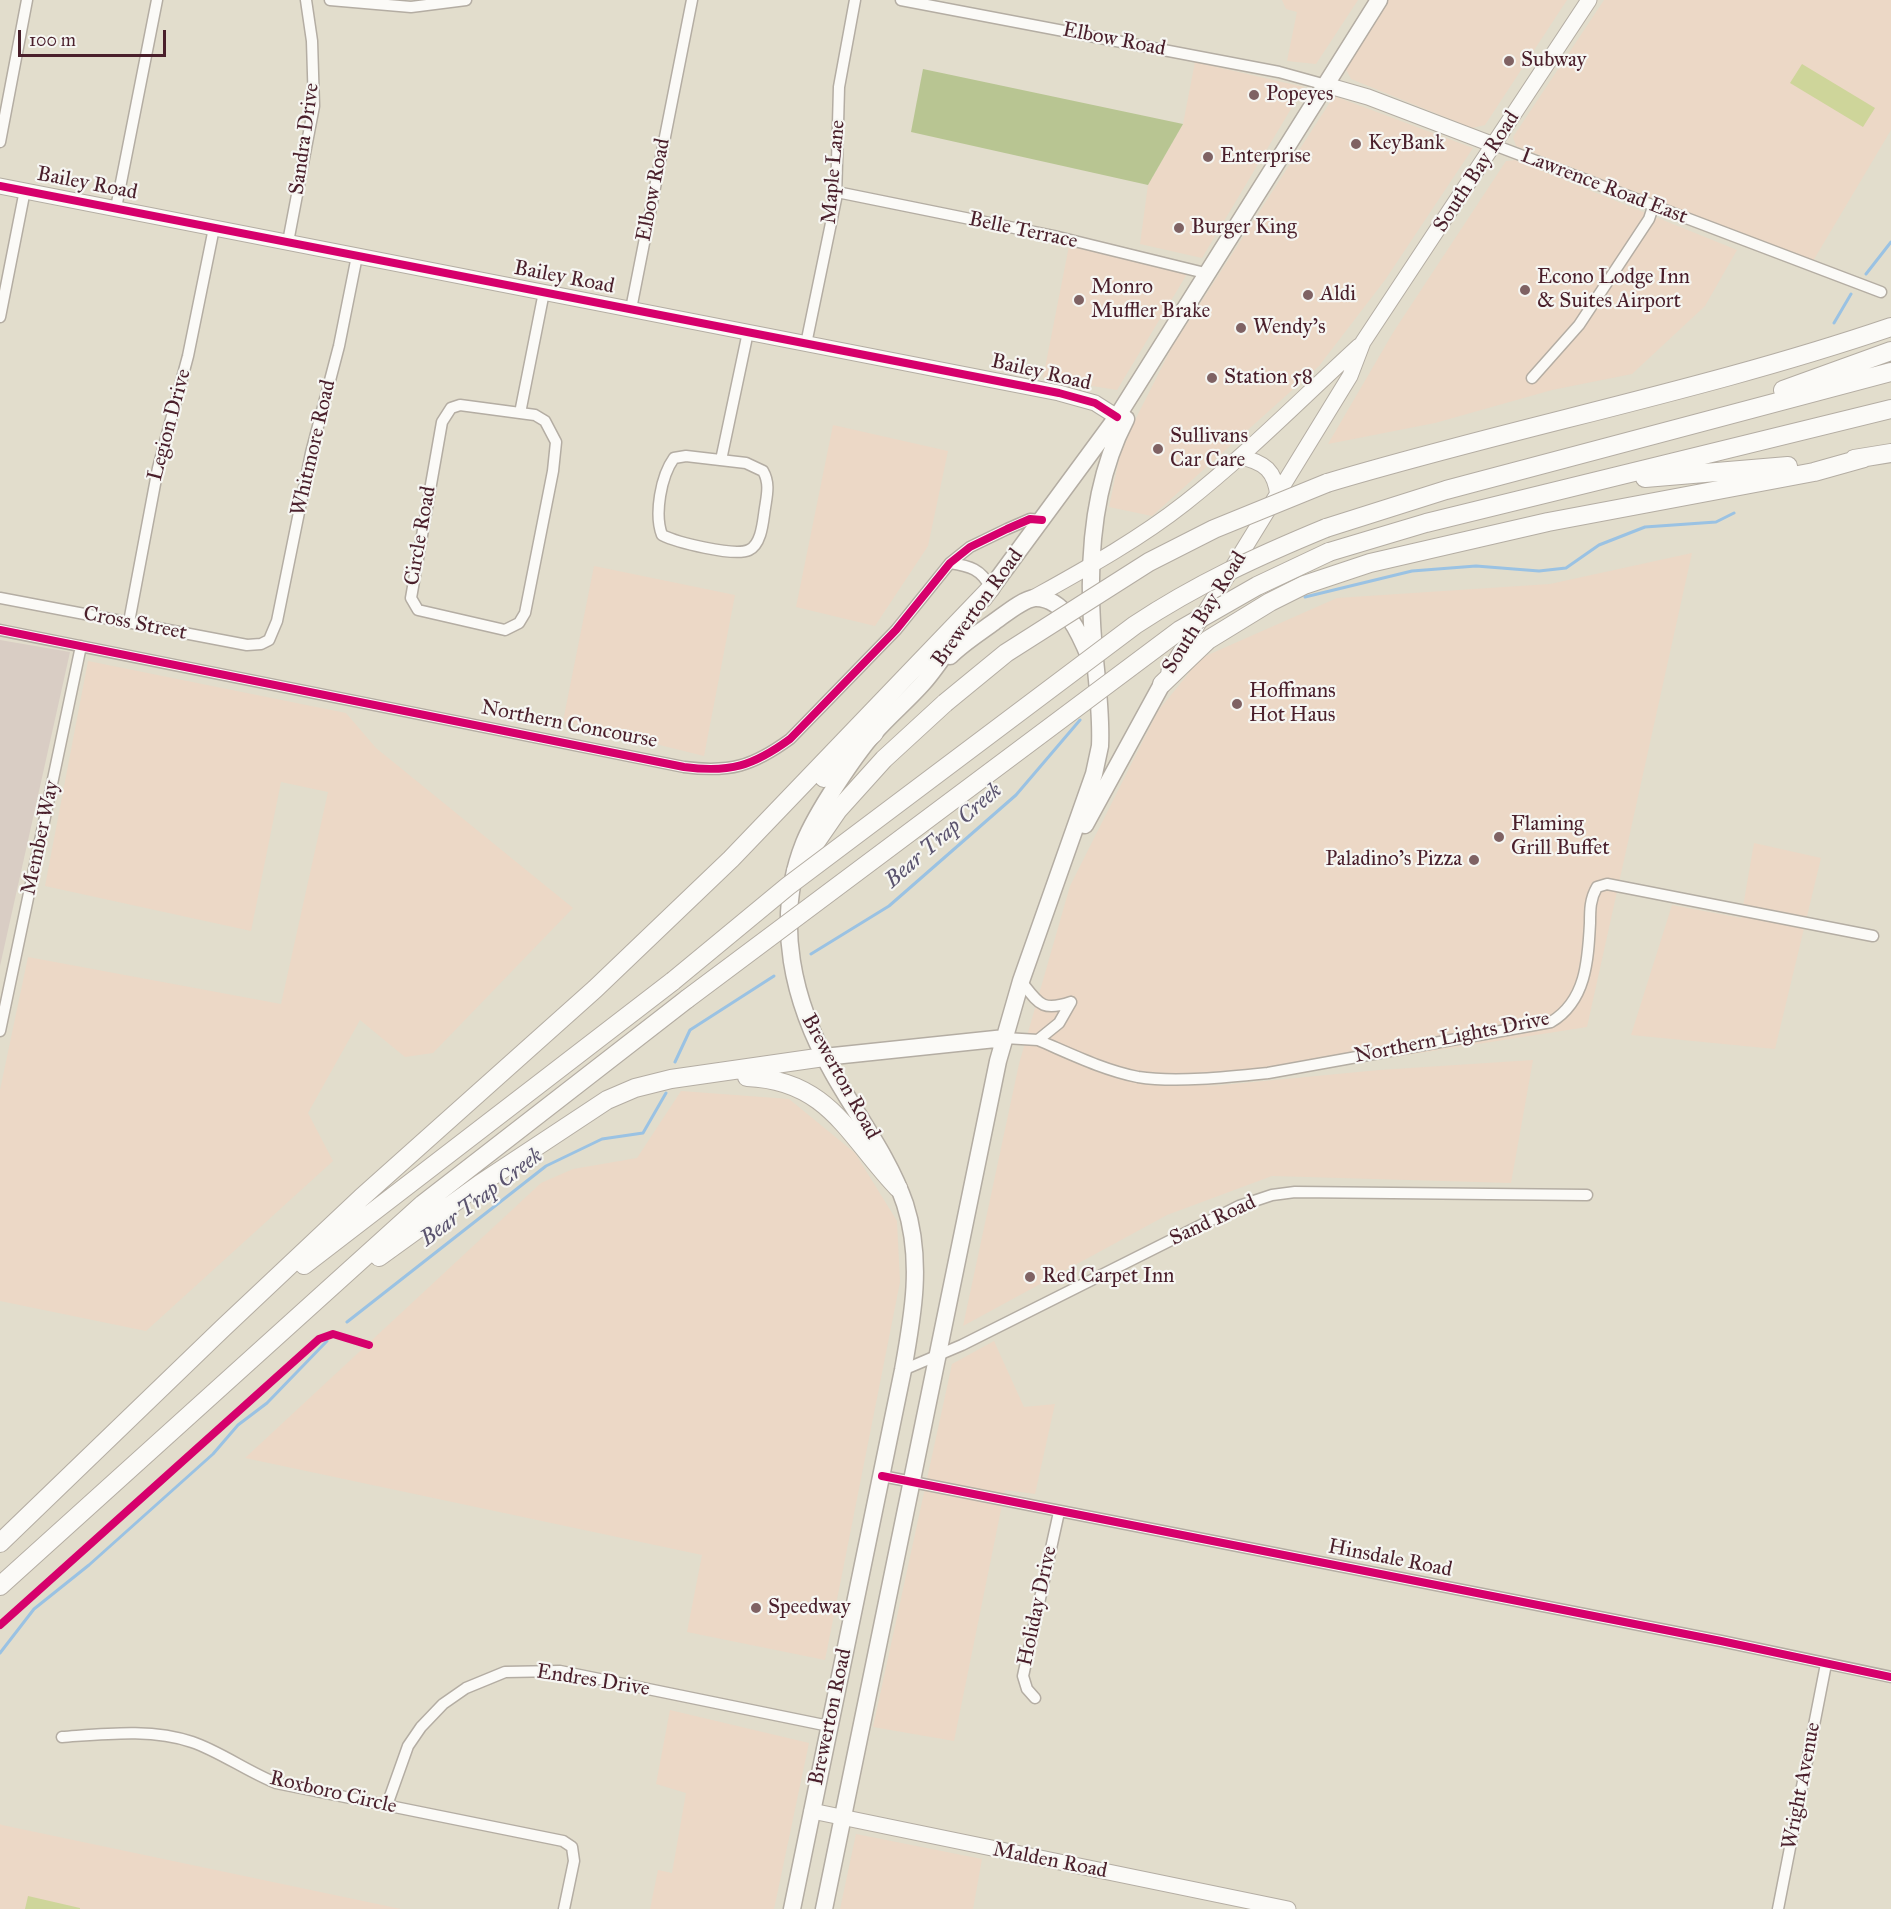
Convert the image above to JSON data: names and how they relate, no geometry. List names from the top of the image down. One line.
{"streets":{"main road":["South Bay Road","Brewerton Road"],"street":["Elbow Road","Sandra Drive","Maple Lane","Bailey Road","Lawrence Road East","Belle Terrace","Legion Drive","Whitmore Road","Circle Road","Cross Street","Northern Concourse","Member Way","Northern Lights Drive","Sand Road","Hinsdale Road","Holiday Drive","Endres Drive","Wright Avenue","Roxboro Circle","Malden Road"]},"crossings":[["Elbow Road","Bailey Road"],["Elbow Road","Lawrence Road East"],["Elbow Road","Brewerton Road"],["Sandra Drive","Bailey Road"],["Maple Lane","Bailey Road"],["Maple Lane","Belle Terrace"],["South Bay Road","Lawrence Road East"],["South Bay Road","Brewerton Road"],["Bailey Road","Legion Drive"],["Bailey Road","Whitmore Road"],["Bailey Road","Brewerton Road"],["Lawrence Road East","Brewerton Road"],["Belle Terrace","Brewerton Road"],["Legion Drive","Cross Street"],["Whitmore Road","Cross Street"],["Brewerton Road","Northern Concourse"],["Brewerton Road","Sand Road"],["Brewerton Road","Hinsdale Road"],["Brewerton Road","Endres Drive"],["Brewerton Road","Malden Road"],["Northern Concourse","Member Way"],["Hinsdale Road","Holiday Drive"],["Hinsdale Road","Wright Avenue"],["Endres Drive","Roxboro Circle"]],"water":["Bear Trap Creek"],"places":["Subway","Popeyes","KeyBank","Enterprise","Burger King","Econo Lodge Inn & Suites Airport","Aldi","Monro Muffler Brake","Wendy's","Station 58","Sullivans Car Care","Hoffmans Hot Haus","Flaming Grill Buffet","Paladino's Pizza","Red Carpet Inn","Speedway"],"scale_bar":"100 m"}
